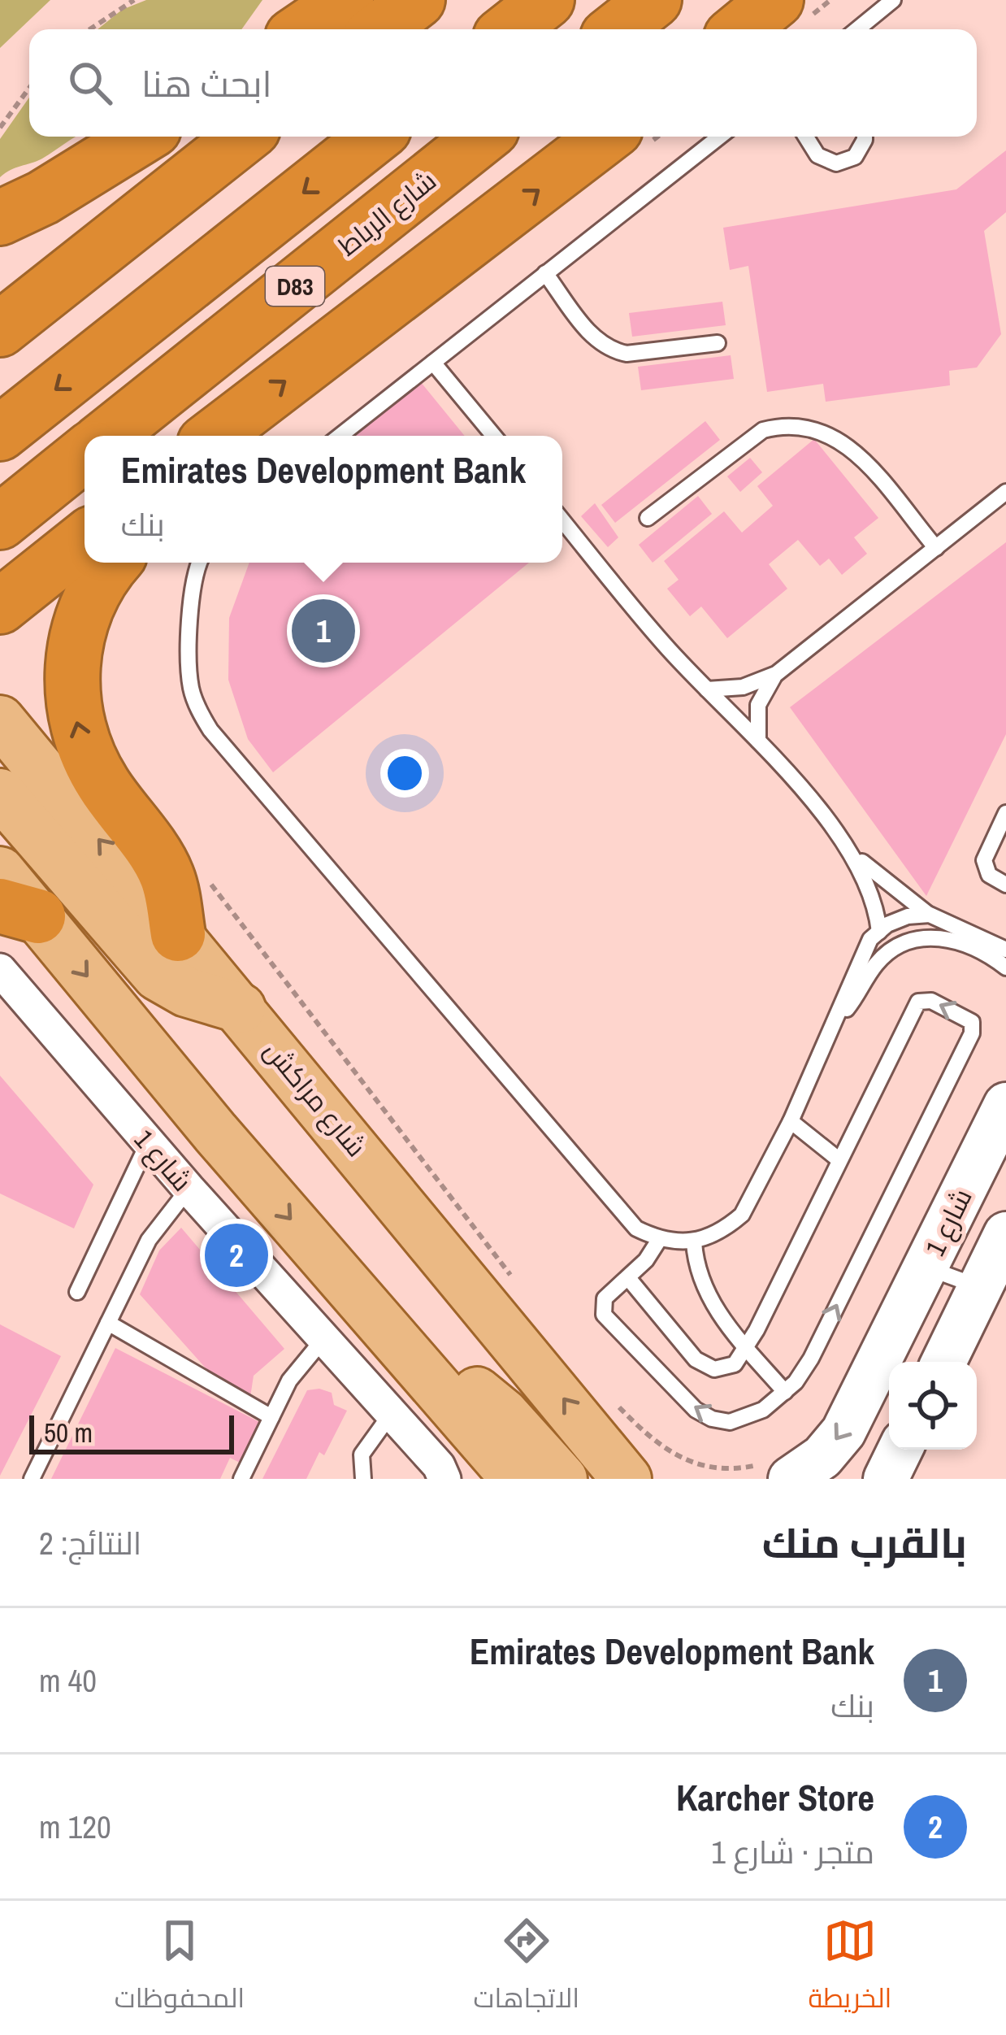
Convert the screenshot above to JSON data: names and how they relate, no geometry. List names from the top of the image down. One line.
{"streets":{"highway":["شارع الرباط","D83"],"main road":["شارع مراكش"],"street":["شارع 1"]},"scale_bar":"50 m","page":{"search":"ابحث هنا","popup":["Emirates Development Bank","بنك"],"pins":["1","2"],"scale":"50 m","heading":["بالقرب منك","النتائج: 2"],"list":[{"mark":"1","name":"Emirates Development Bank","note":"بنك","value":"40 m"},{"mark":"2","name":"Karcher Store","note":"متجر · شارع 1","value":"120 m"}],"nav":["الخريطة","الاتجاهات","المحفوظات"]}}
